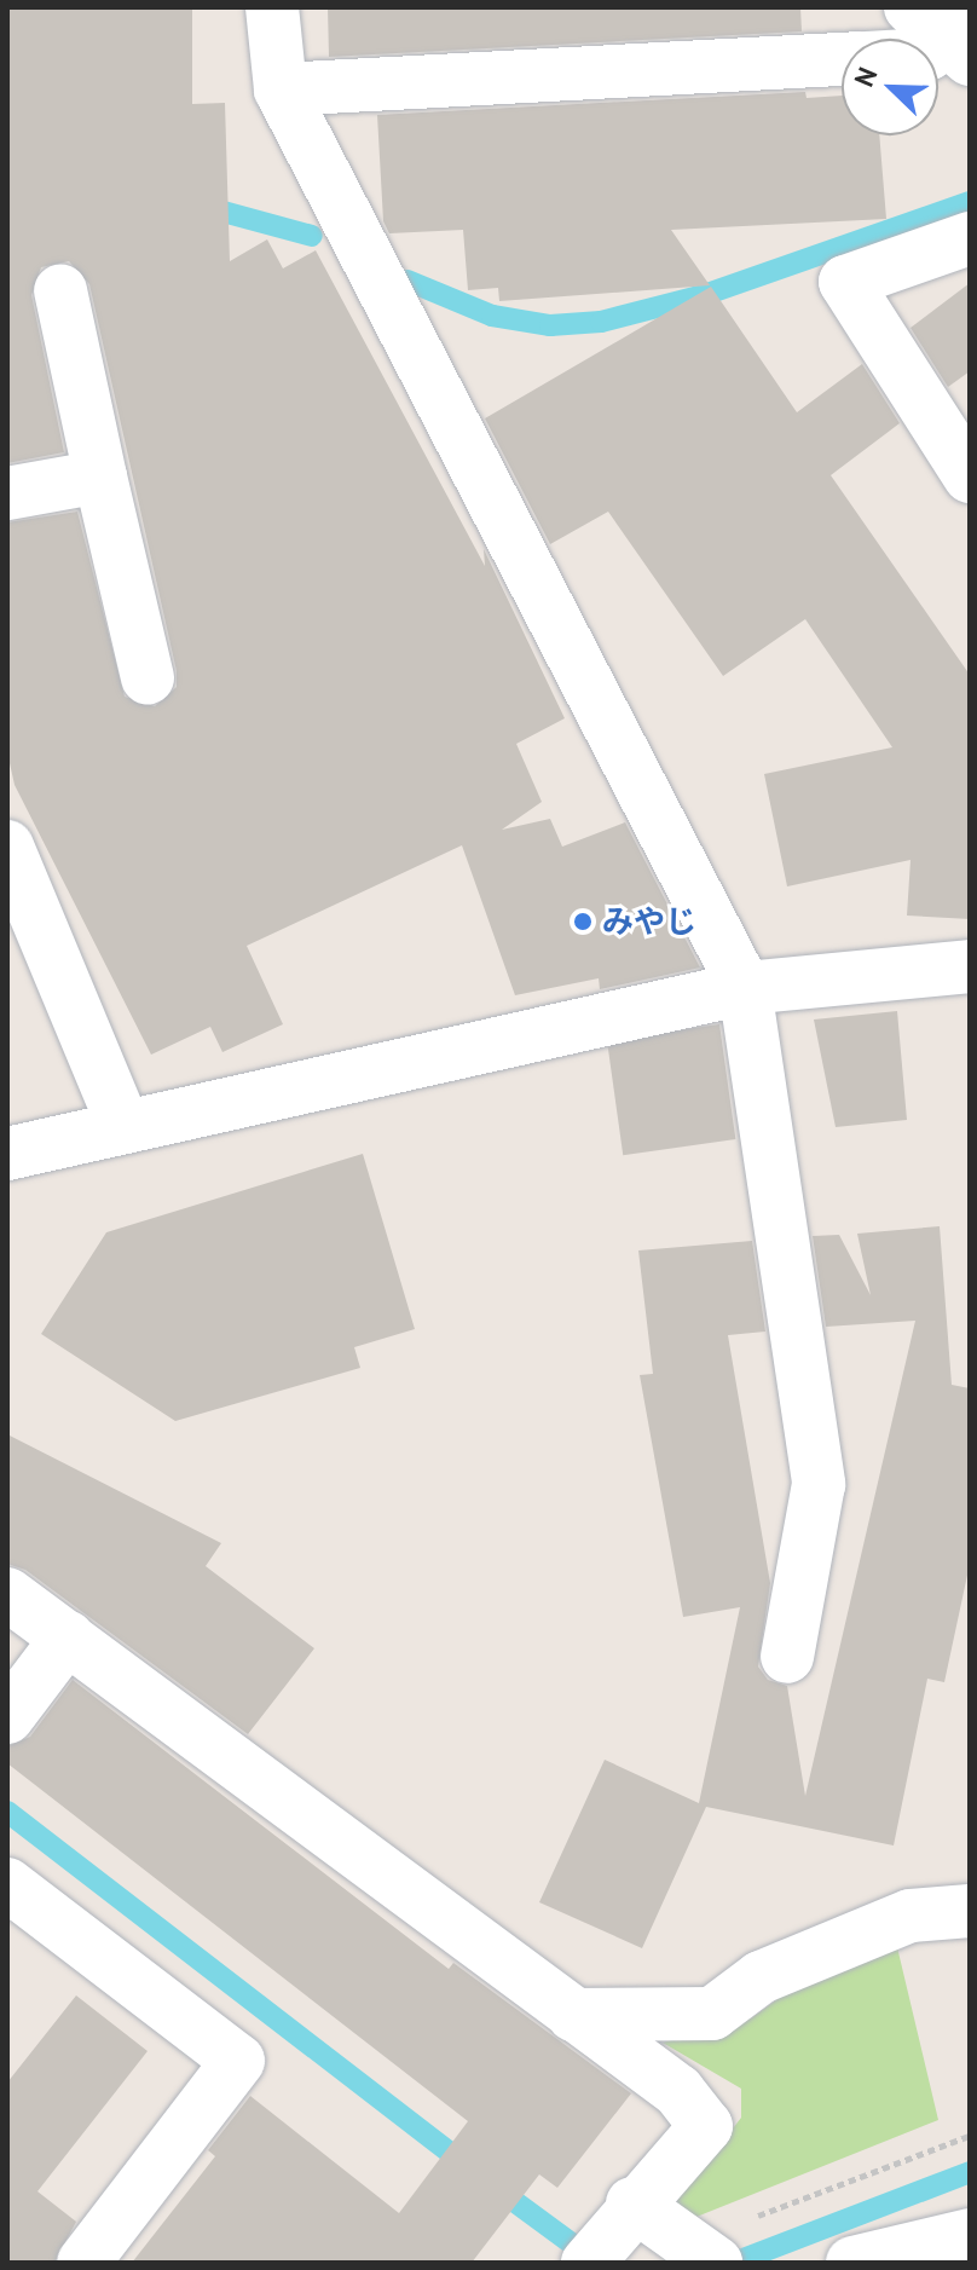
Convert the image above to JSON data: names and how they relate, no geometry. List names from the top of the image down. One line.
{"places":["みやじ"],"north":"top left"}
